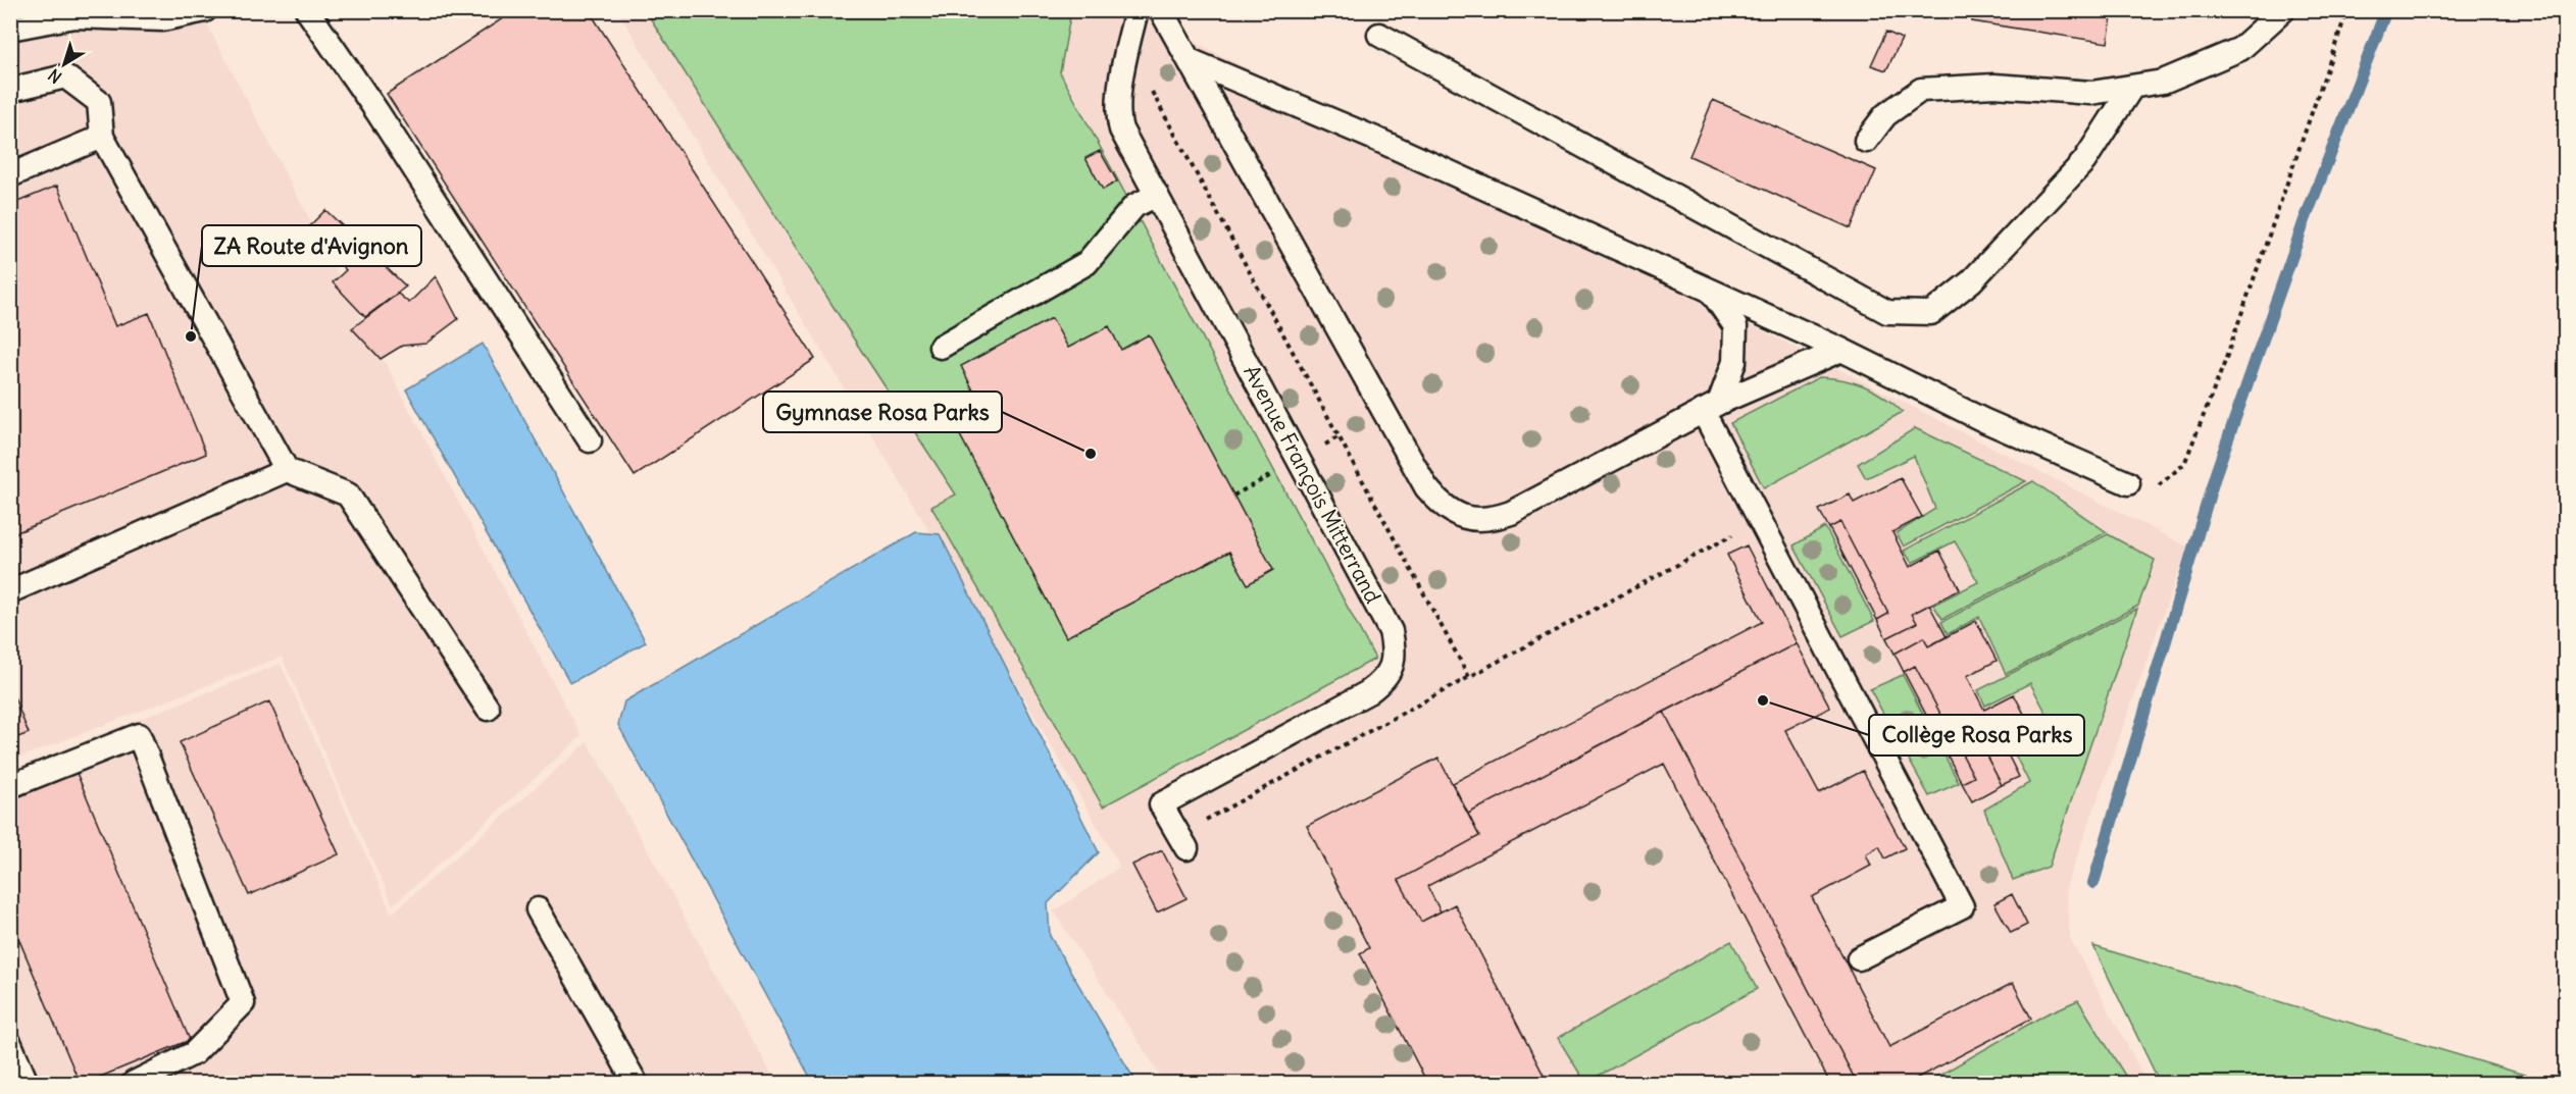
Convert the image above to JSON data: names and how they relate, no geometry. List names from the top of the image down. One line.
{"streets":{"lane":["Avenue François Mitterrand"]},"places":["ZA Route d'Avignon","Gymnase Rosa Parks","Collège Rosa Parks"],"north":"bottom left"}
